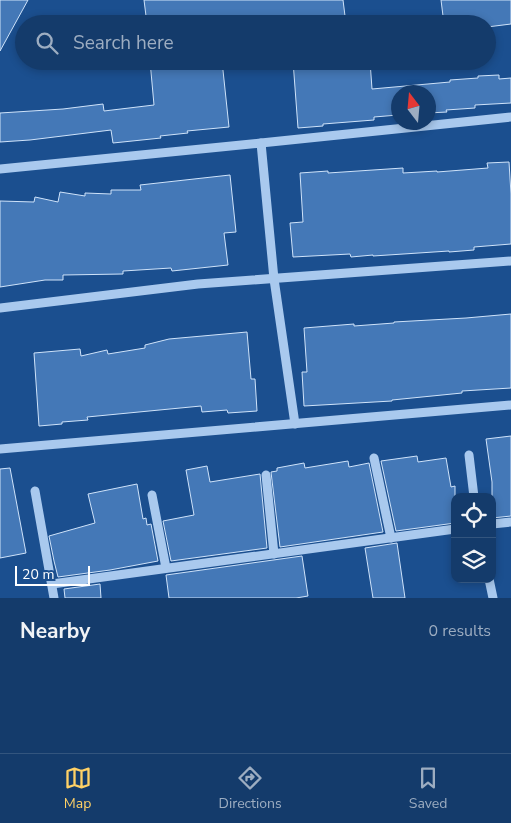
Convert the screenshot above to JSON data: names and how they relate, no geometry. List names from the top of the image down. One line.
{"scale_bar":"20 m","north":"top","page":{"search":"Search here","scale":"20 m","heading":["Nearby","0 results"],"nav":["Map","Directions","Saved"]}}
